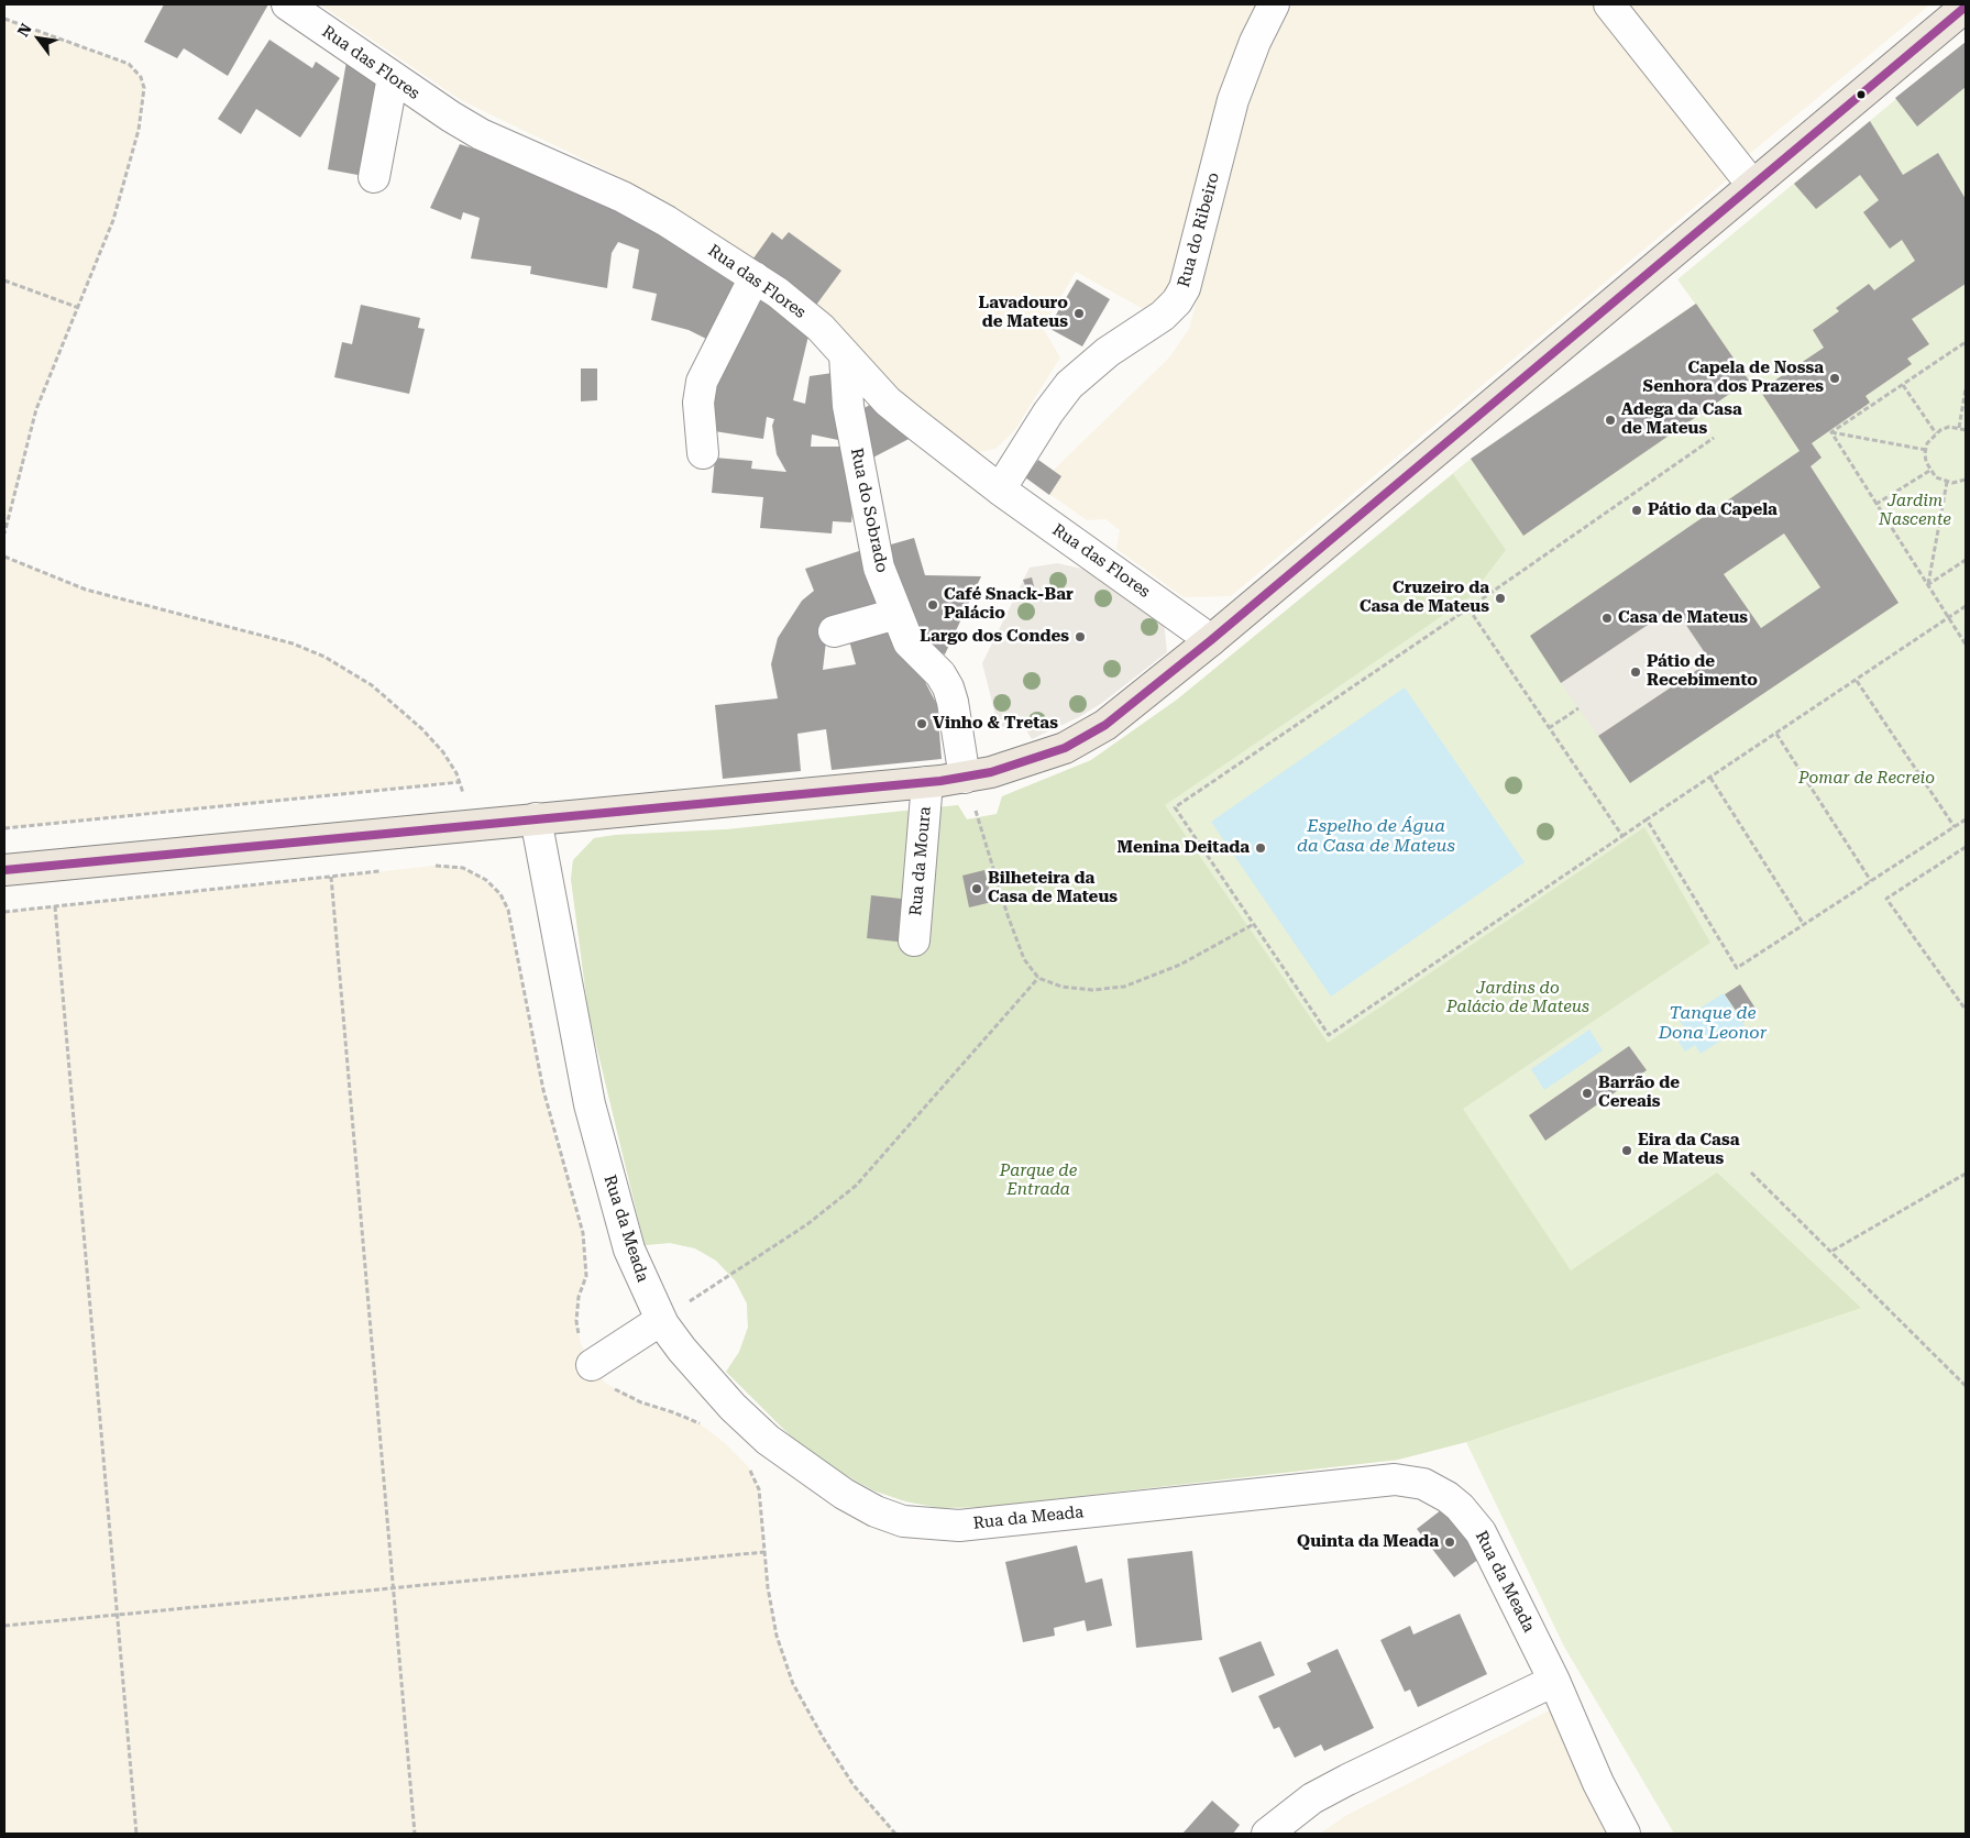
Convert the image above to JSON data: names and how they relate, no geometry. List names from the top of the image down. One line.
{"streets":{"street":["Rua das Flores","Rua do Ribeiro","Rua do Sobrado","Rua da Moura","Rua da Meada"]},"crossings":[["Rua das Flores","Rua do Ribeiro"],["Rua das Flores","Rua do Sobrado"]],"water":["Espelho de Água da Casa de Mateus","Tanque de Dona Leonor"],"parks":["Jardim Nascente","Pomar de Recreio","Jardins do Palácio de Mateus","Parque de Entrada"],"places":["Lavadouro de Mateus","Capela de Nossa Senhora dos Prazeres","Adega da Casa de Mateus","Pátio da Capela","Cruzeiro da Casa de Mateus","Café Snack-Bar Palácio","Casa de Mateus","Largo dos Condes","Pátio de Recebimento","Vinho & Tretas","Menina Deitada","Bilheteira da Casa de Mateus","Barrão de Cereais","Eira da Casa de Mateus","Quinta da Meada"],"north":"top left"}
